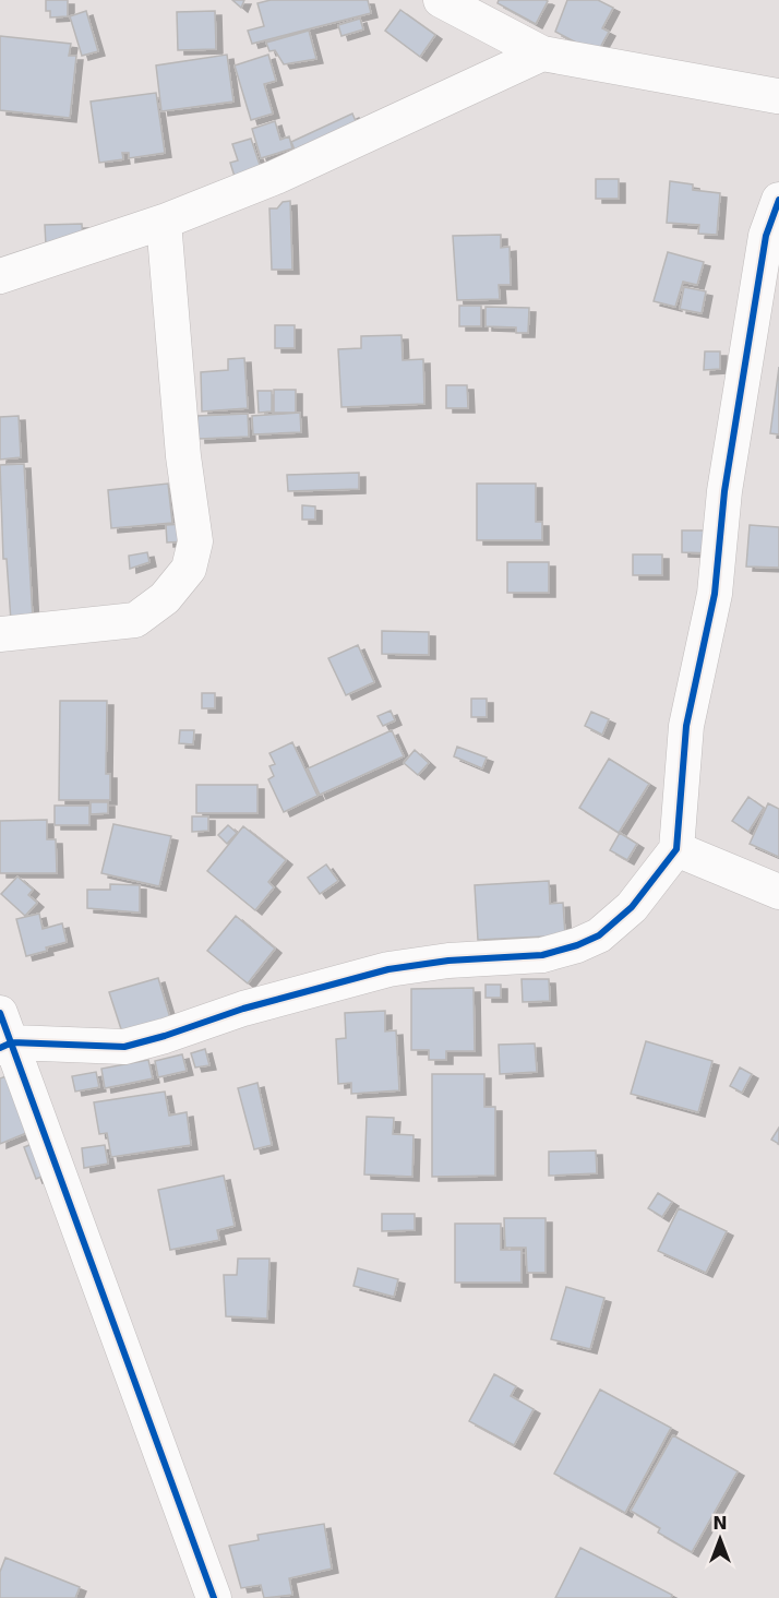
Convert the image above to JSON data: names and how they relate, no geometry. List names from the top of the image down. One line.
{"north":"top"}
